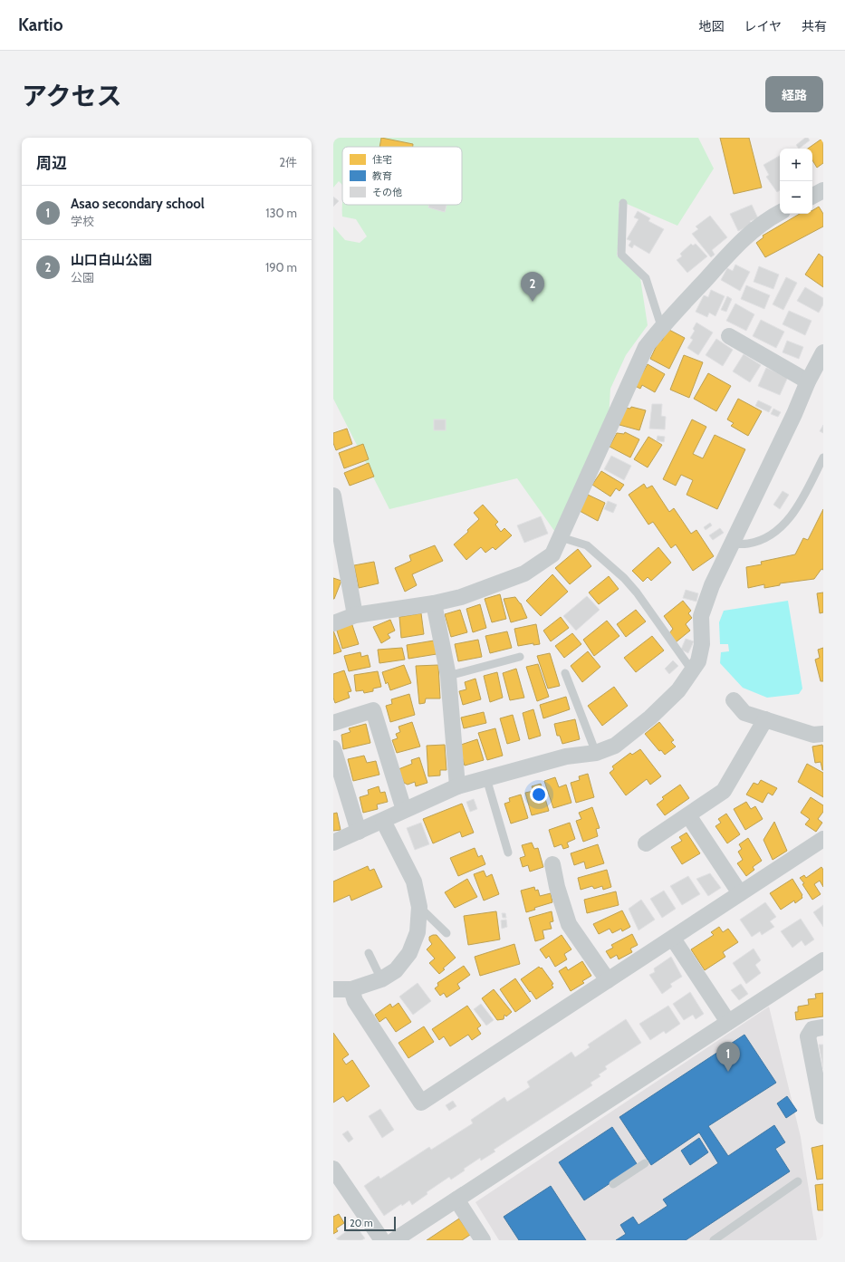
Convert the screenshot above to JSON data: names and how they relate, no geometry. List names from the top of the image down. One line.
{"legend":["住宅","教育","その他"],"scale_bar":"20 m","page":{"header":"Kartio","nav":["地図","レイヤ","共有"],"title":"アクセス","buttons":"経路","heading":["周辺","2件"],"map_buttons":["+","−"],"list":[{"mark":"1","name":"Asao secondary school","note":"学校","value":"130 m"},{"mark":"2","name":"山口白山公園","note":"公園","value":"190 m"}],"pins":["2","1"],"scale":"20 m"}}
